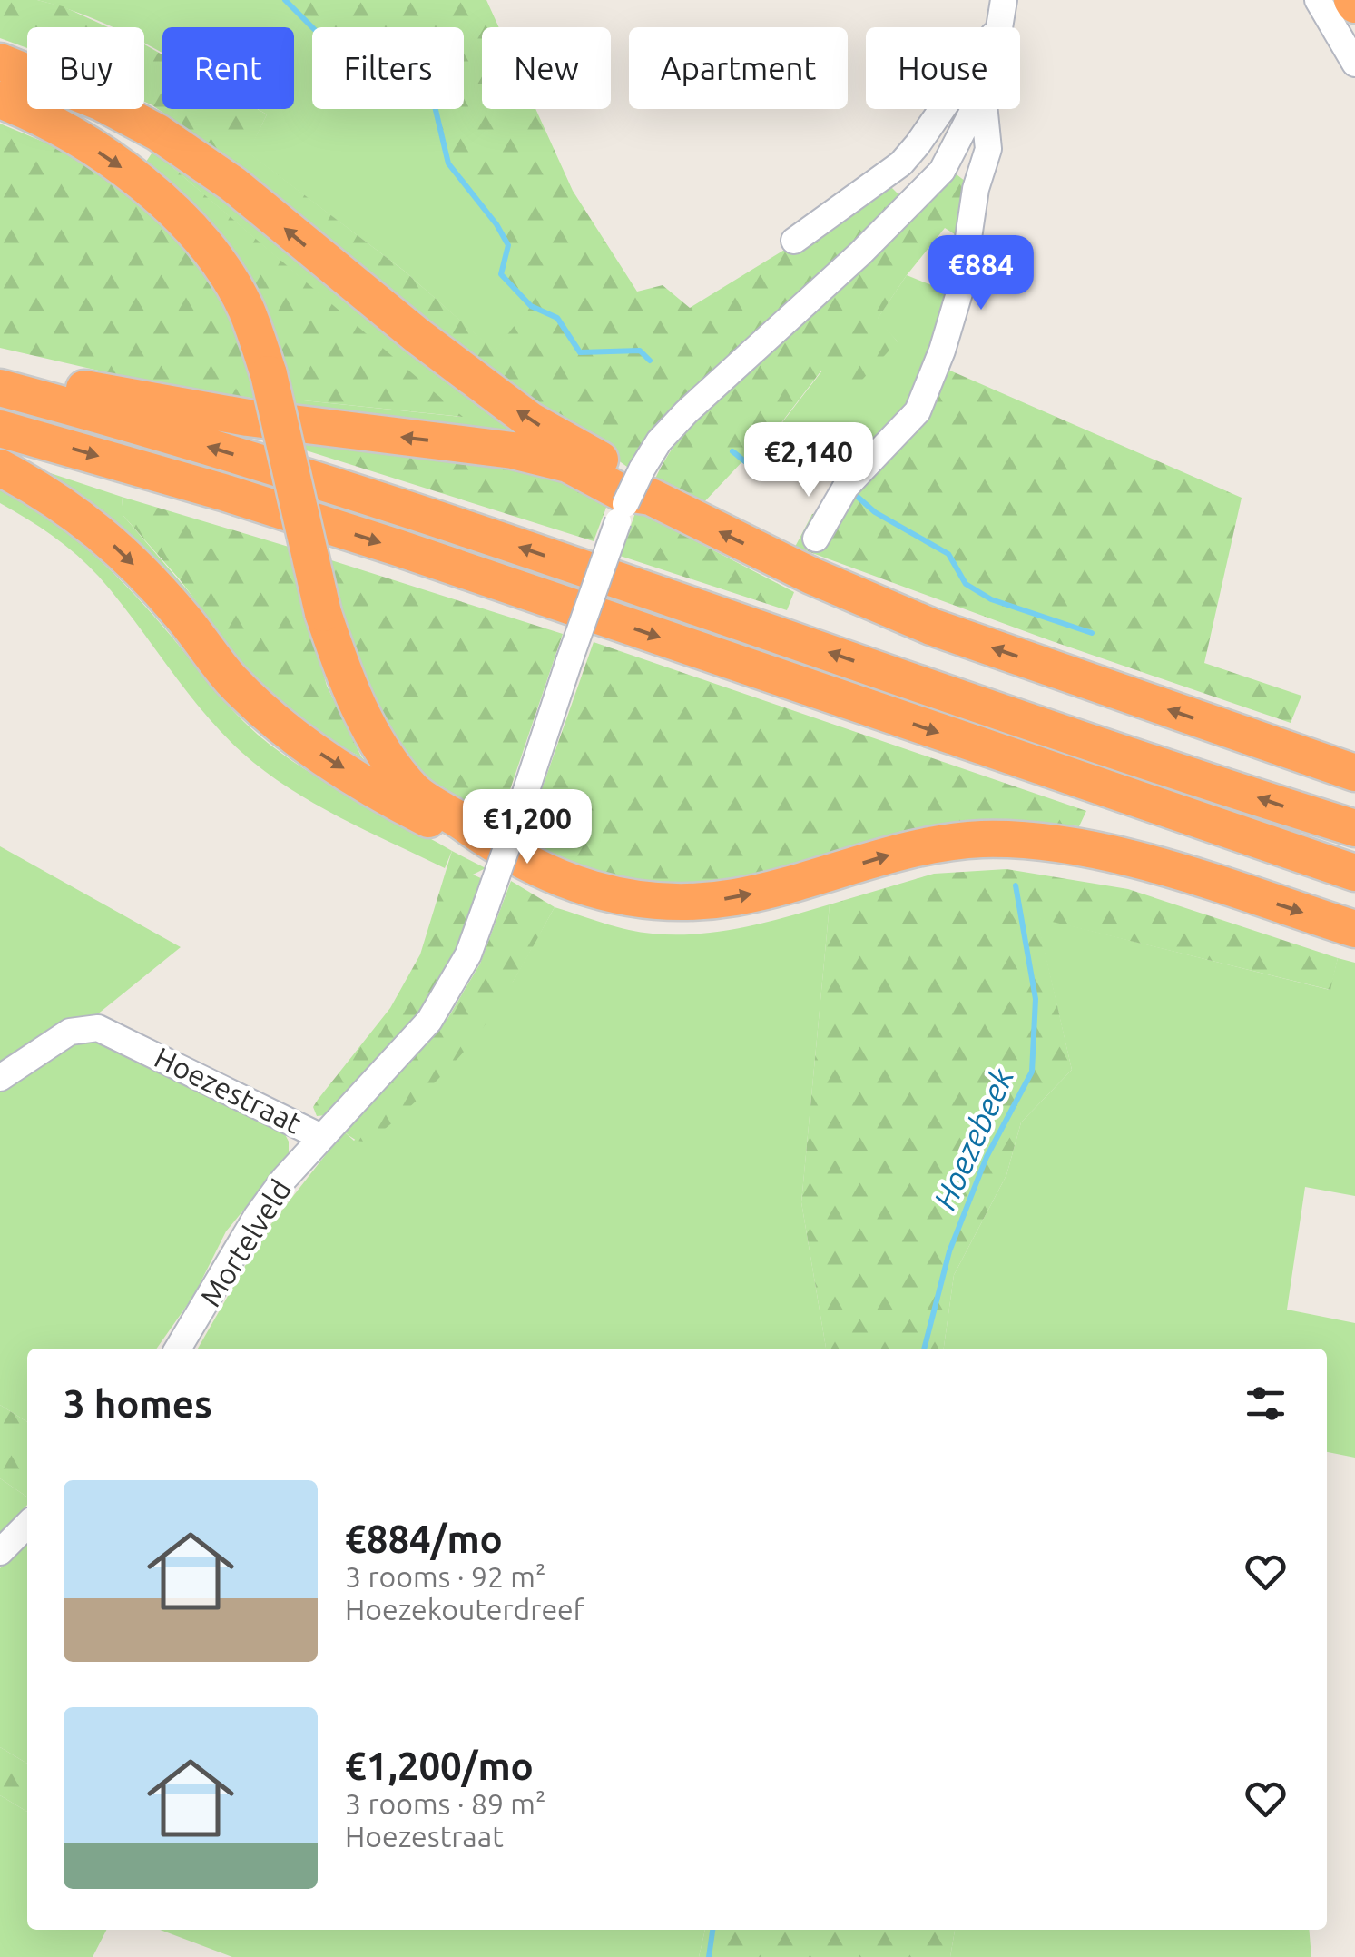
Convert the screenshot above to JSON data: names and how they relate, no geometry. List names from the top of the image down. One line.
{"streets":{"street":["Hoezestraat","Mortelveld"]},"crossings":[["Hoezestraat","Mortelveld"]],"water":["Hoezebeek"],"page":{"chip":["Buy","Rent","Filters","New","Apartment","House"],"price":["€884","€2,140","€1,200"],"heading":"3 homes","list":[{"name":"€884/mo","note":"3 rooms · 92 m² · Hoezekouterdreef"},{"name":"€1,200/mo","note":"3 rooms · 89 m² · Hoezestraat"}]}}
